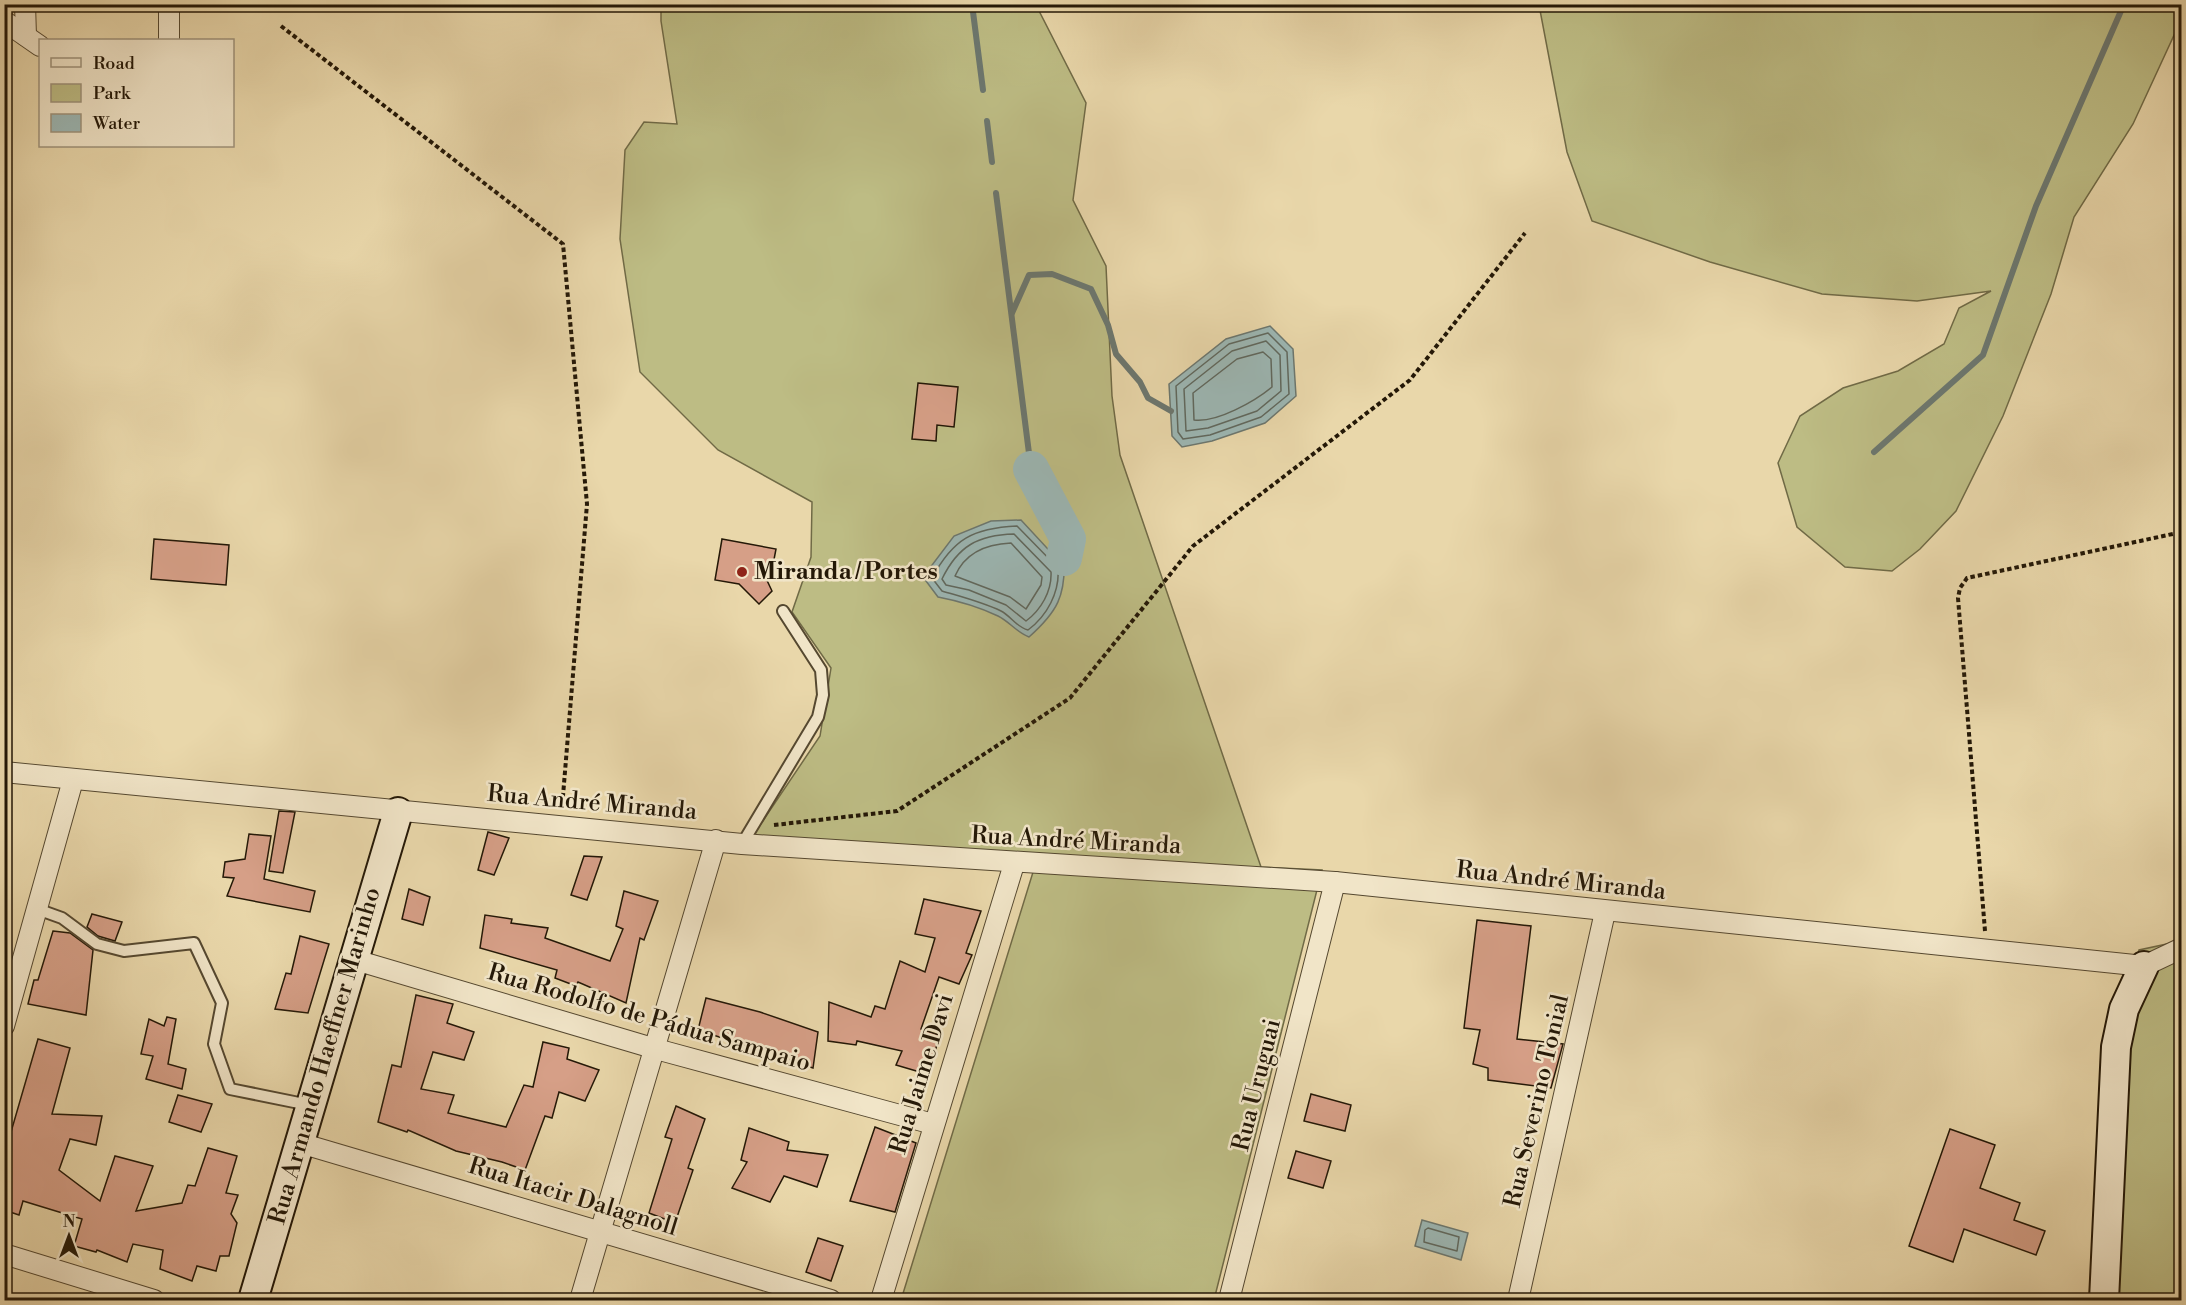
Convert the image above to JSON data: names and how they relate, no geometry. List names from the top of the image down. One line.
{"streets":{"street":["Rua André Miranda","Rua Rodolfo de Pádua Sampaio","Rua Armando Haeffner Marinho","Rua Jaime Davi","Rua Uruguai","Rua Severino Tonial","Rua Itacir Dalagnoll"]},"crossings":[["Rua André Miranda","Rua Armando Haeffner Marinho"],["Rua André Miranda","Rua Jaime Davi"],["Rua André Miranda","Rua Uruguai"],["Rua André Miranda","Rua Severino Tonial"],["Rua Rodolfo de Pádua Sampaio","Rua Armando Haeffner Marinho"],["Rua Rodolfo de Pádua Sampaio","Rua Jaime Davi"],["Rua Armando Haeffner Marinho","Rua Itacir Dalagnoll"]],"places":["Miranda / Portes"],"legend":["Road","Park","Water"],"north":"top"}
